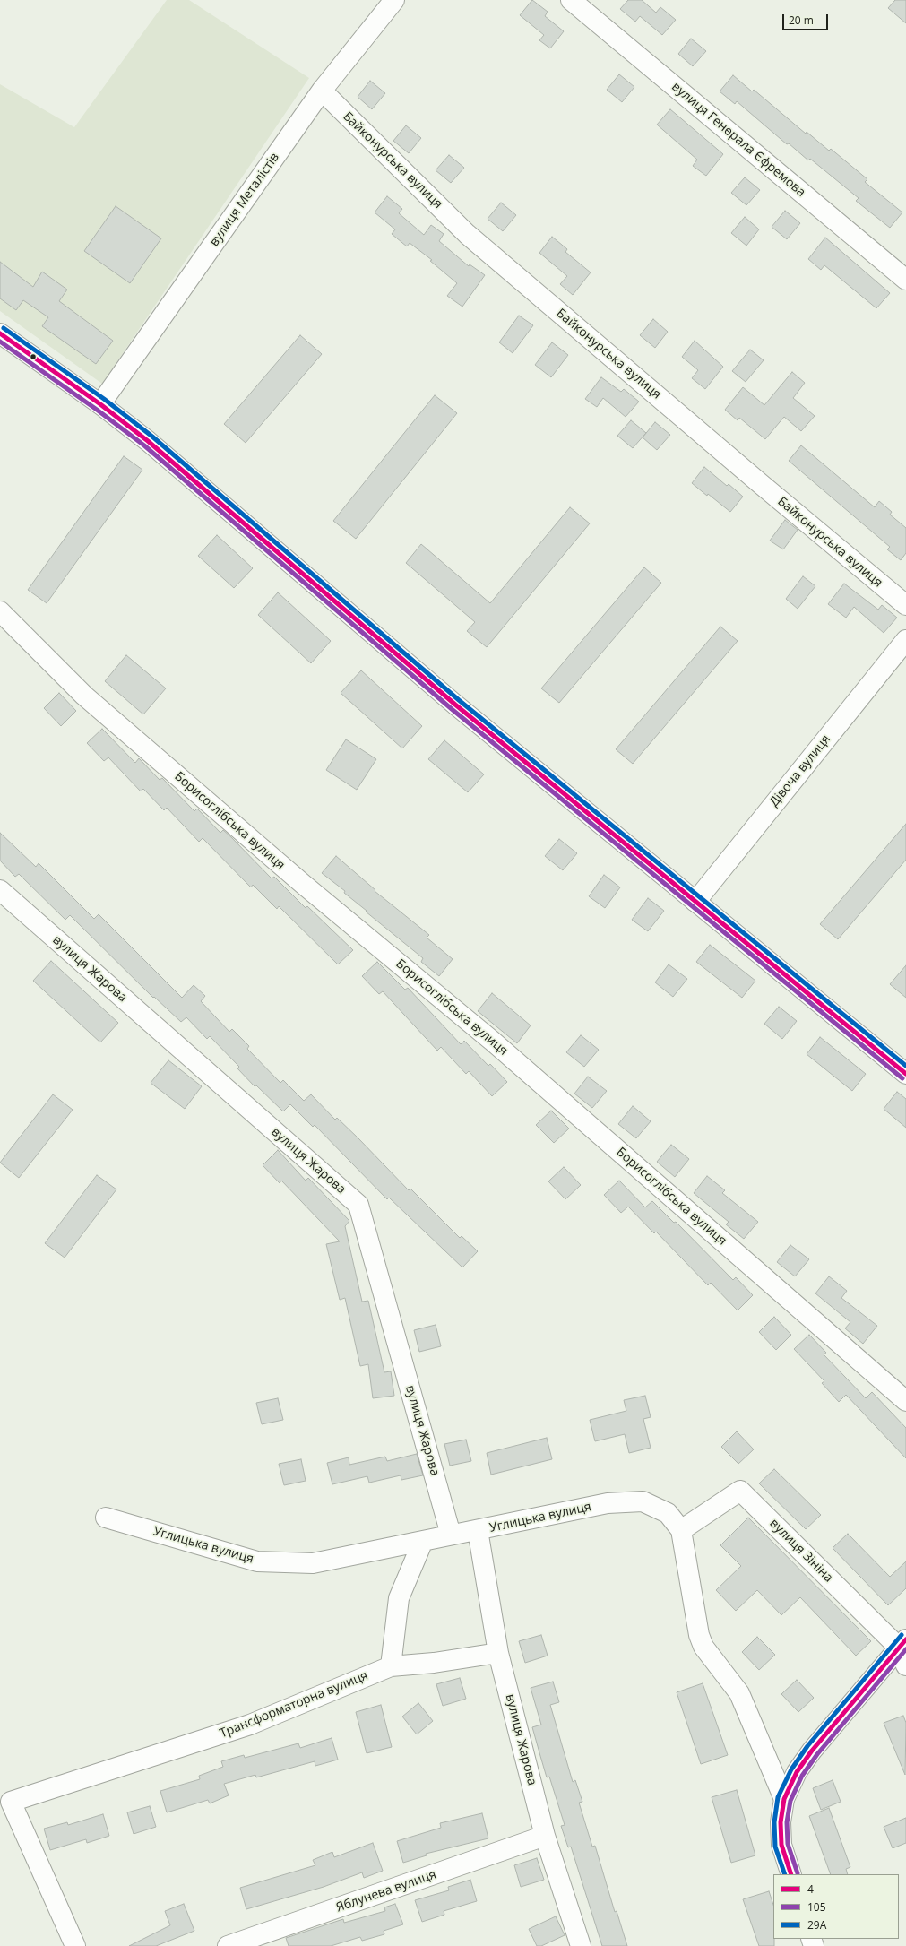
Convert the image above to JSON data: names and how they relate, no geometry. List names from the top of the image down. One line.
{"streets":{"street":["вулиця Генерала Єфремова","Байконурська вулиця","вулиця Металістів","Дівоча вулиця","Борисоглібська вулиця","вулиця Жарова","Углицька вулиця","вулиця Зініна","Трансформаторна вулиця","Яблунева вулиця"]},"crossings":[["Байконурська вулиця","вулиця Металістів"],["вулиця Жарова","Углицька вулиця"],["вулиця Жарова","Трансформаторна вулиця"],["вулиця Жарова","Яблунева вулиця"],["Углицька вулиця","вулиця Зініна"]],"lines":["transit line 29A","transit line 4","transit line 105"],"legend":["4","105","29A"],"scale_bar":"20 m"}
